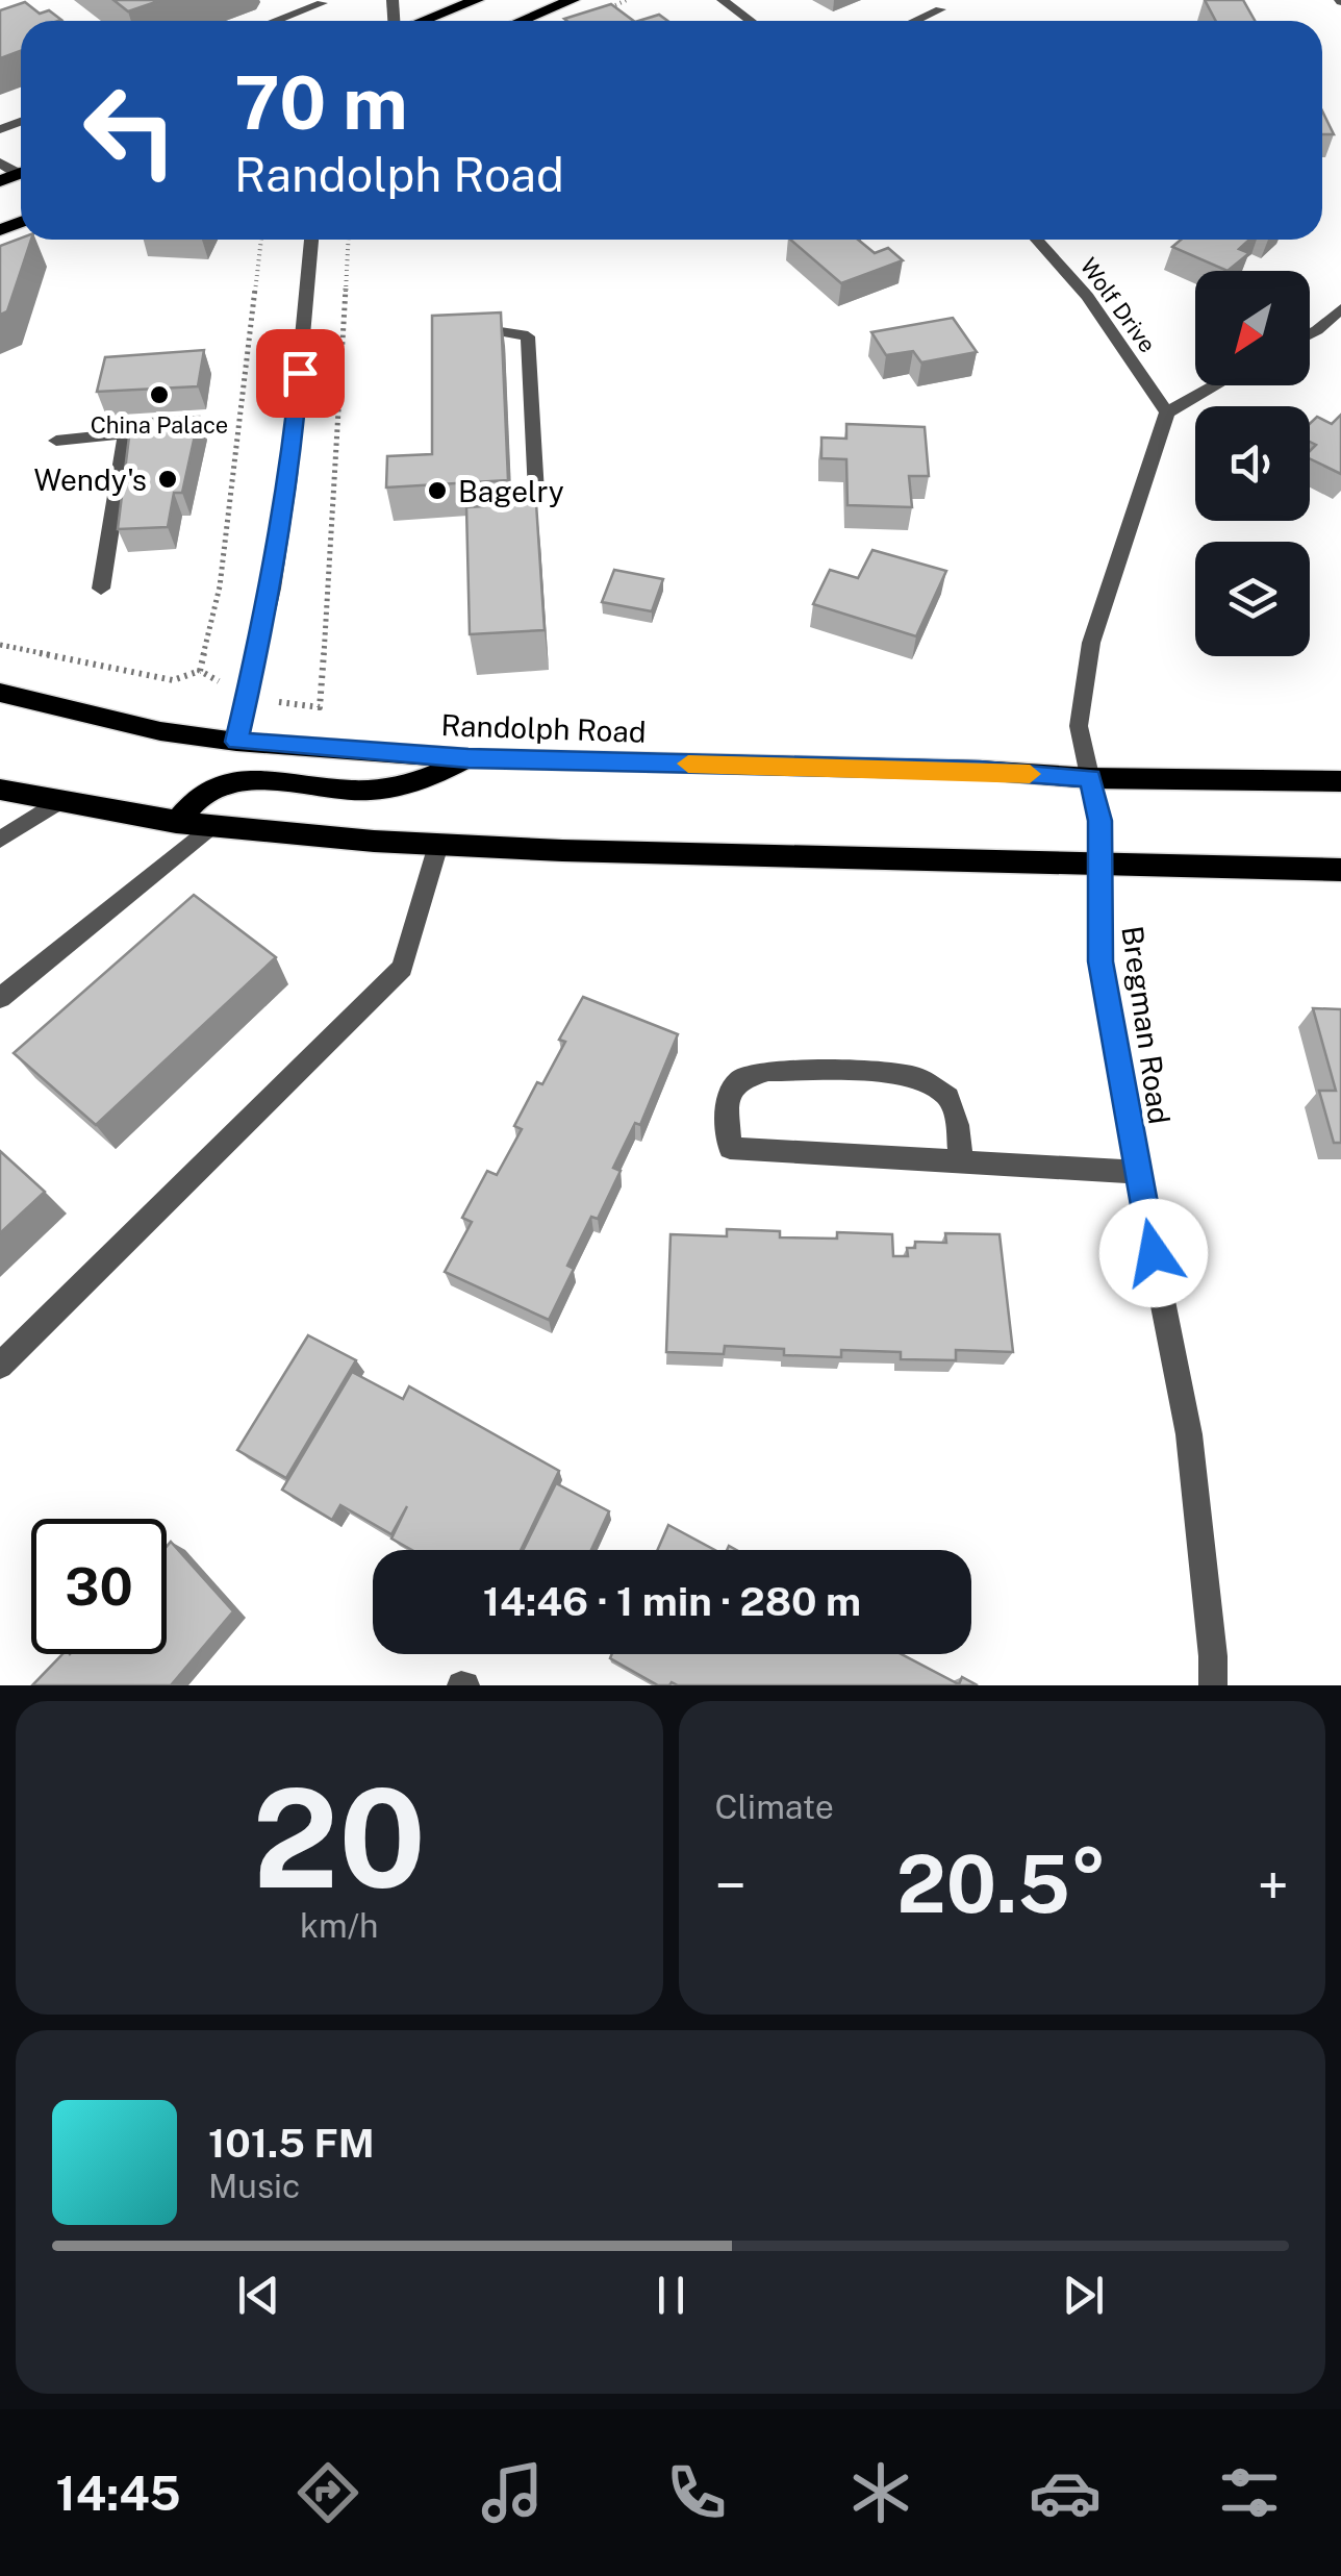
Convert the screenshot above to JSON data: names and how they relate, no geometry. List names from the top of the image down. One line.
{"streets":{"main road":["Randolph Road"],"street":["Wolf Drive","Bregman Road"]},"crossings":[["Wolf Drive","Bregman Road"],["Randolph Road","Bregman Road"]],"places":["China Palace","Wendy's","Bagelry"],"north":"bottom left","page":{"turn":["70 m","Randolph Road"],"limit":"30","trip":"14:46 · 1 min · 280 m","tile":[["20","km/h"],"Climate"],"heat":["−","20.5°","+"],"song":["101.5 FM","Music"],"tabs":"14:45"}}
